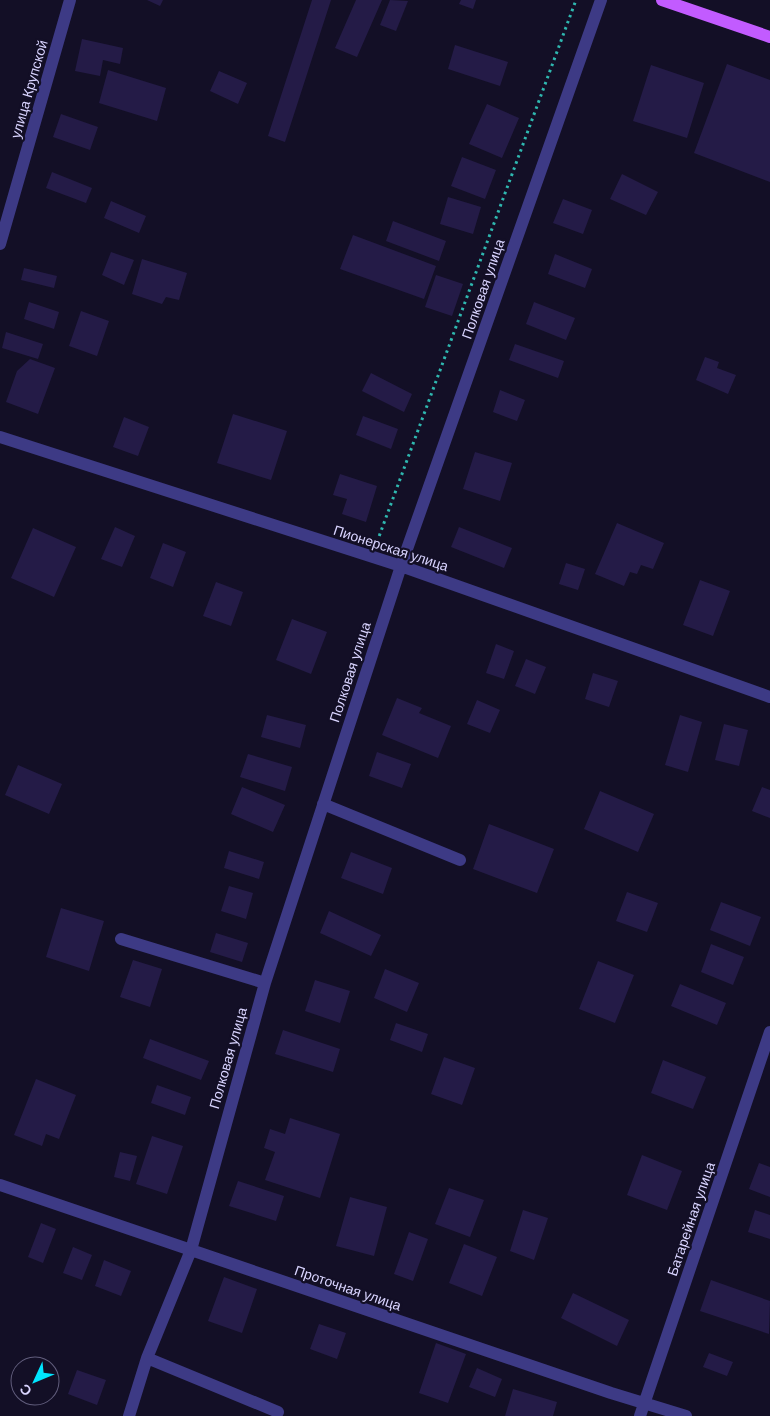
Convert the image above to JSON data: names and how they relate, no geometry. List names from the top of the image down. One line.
{"streets":{"street":["улица Крупской","Полковая улица","Пионерская улица","Батарейная улица","Проточная улица"]},"crossings":[["Полковая улица","Пионерская улица"],["Полковая улица","Проточная улица"],["Батарейная улица","Проточная улица"]],"north":"bottom left"}
